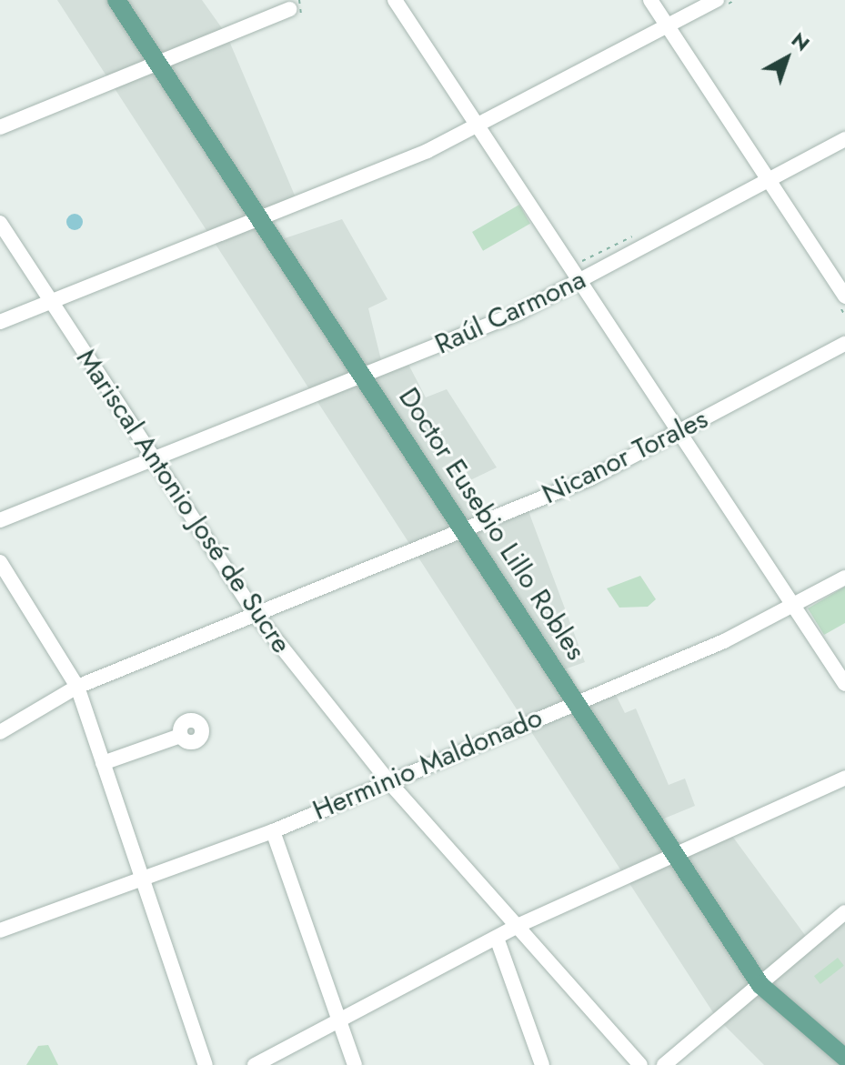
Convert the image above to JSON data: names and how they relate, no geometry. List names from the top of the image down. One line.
{"streets":{"main road":["Doctor Eusebio Lillo Robles"],"street":["Raúl Carmona","Nicanor Torales","Mariscal Antonio José de Sucre","Herminio Maldonado"]},"crossings":[["Raúl Carmona","Mariscal Antonio José de Sucre"],["Raúl Carmona","Doctor Eusebio Lillo Robles"],["Nicanor Torales","Mariscal Antonio José de Sucre"],["Nicanor Torales","Doctor Eusebio Lillo Robles"],["Mariscal Antonio José de Sucre","Herminio Maldonado"],["Doctor Eusebio Lillo Robles","Herminio Maldonado"]],"north":"top right"}
